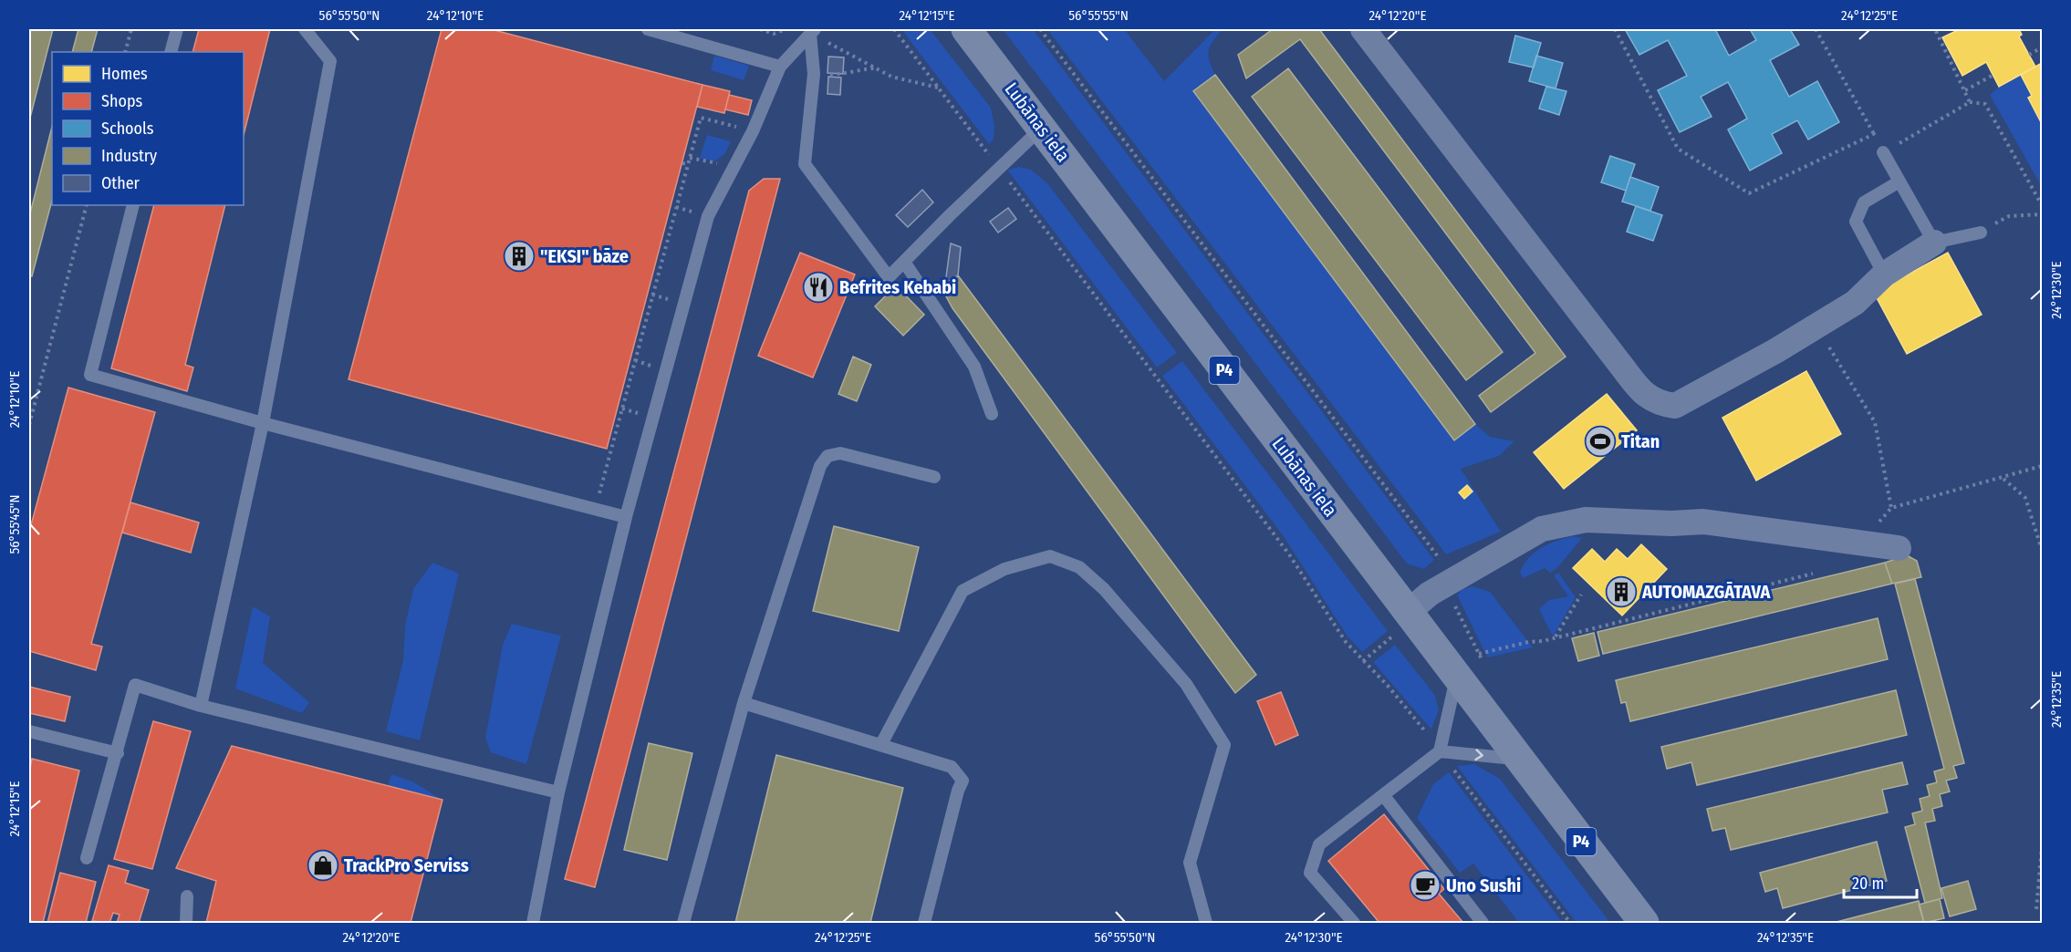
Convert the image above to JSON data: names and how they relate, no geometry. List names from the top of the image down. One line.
{"streets":{"main road":["Lubānas iela","P4"]},"places":{"building":["\"EKSI\" bāze","AUTOMAZGĀTAVA"],"restaurant":["Befrites Kebabi"],"sports":["Titan"],"shop":["TrackPro Serviss"],"cafe":["Uno Sushi"]},"legend":["Homes","Shops","Schools","Industry","Other"],"scale_bar":"20 m","coordinates":["56°55'50\"N","24°12'10\"E","24°12'15\"E","56°55'55\"N","24°12'20\"E","24°12'25\"E","24°12'30\"E","56°55'45\"N","24°12'35\"E"]}
